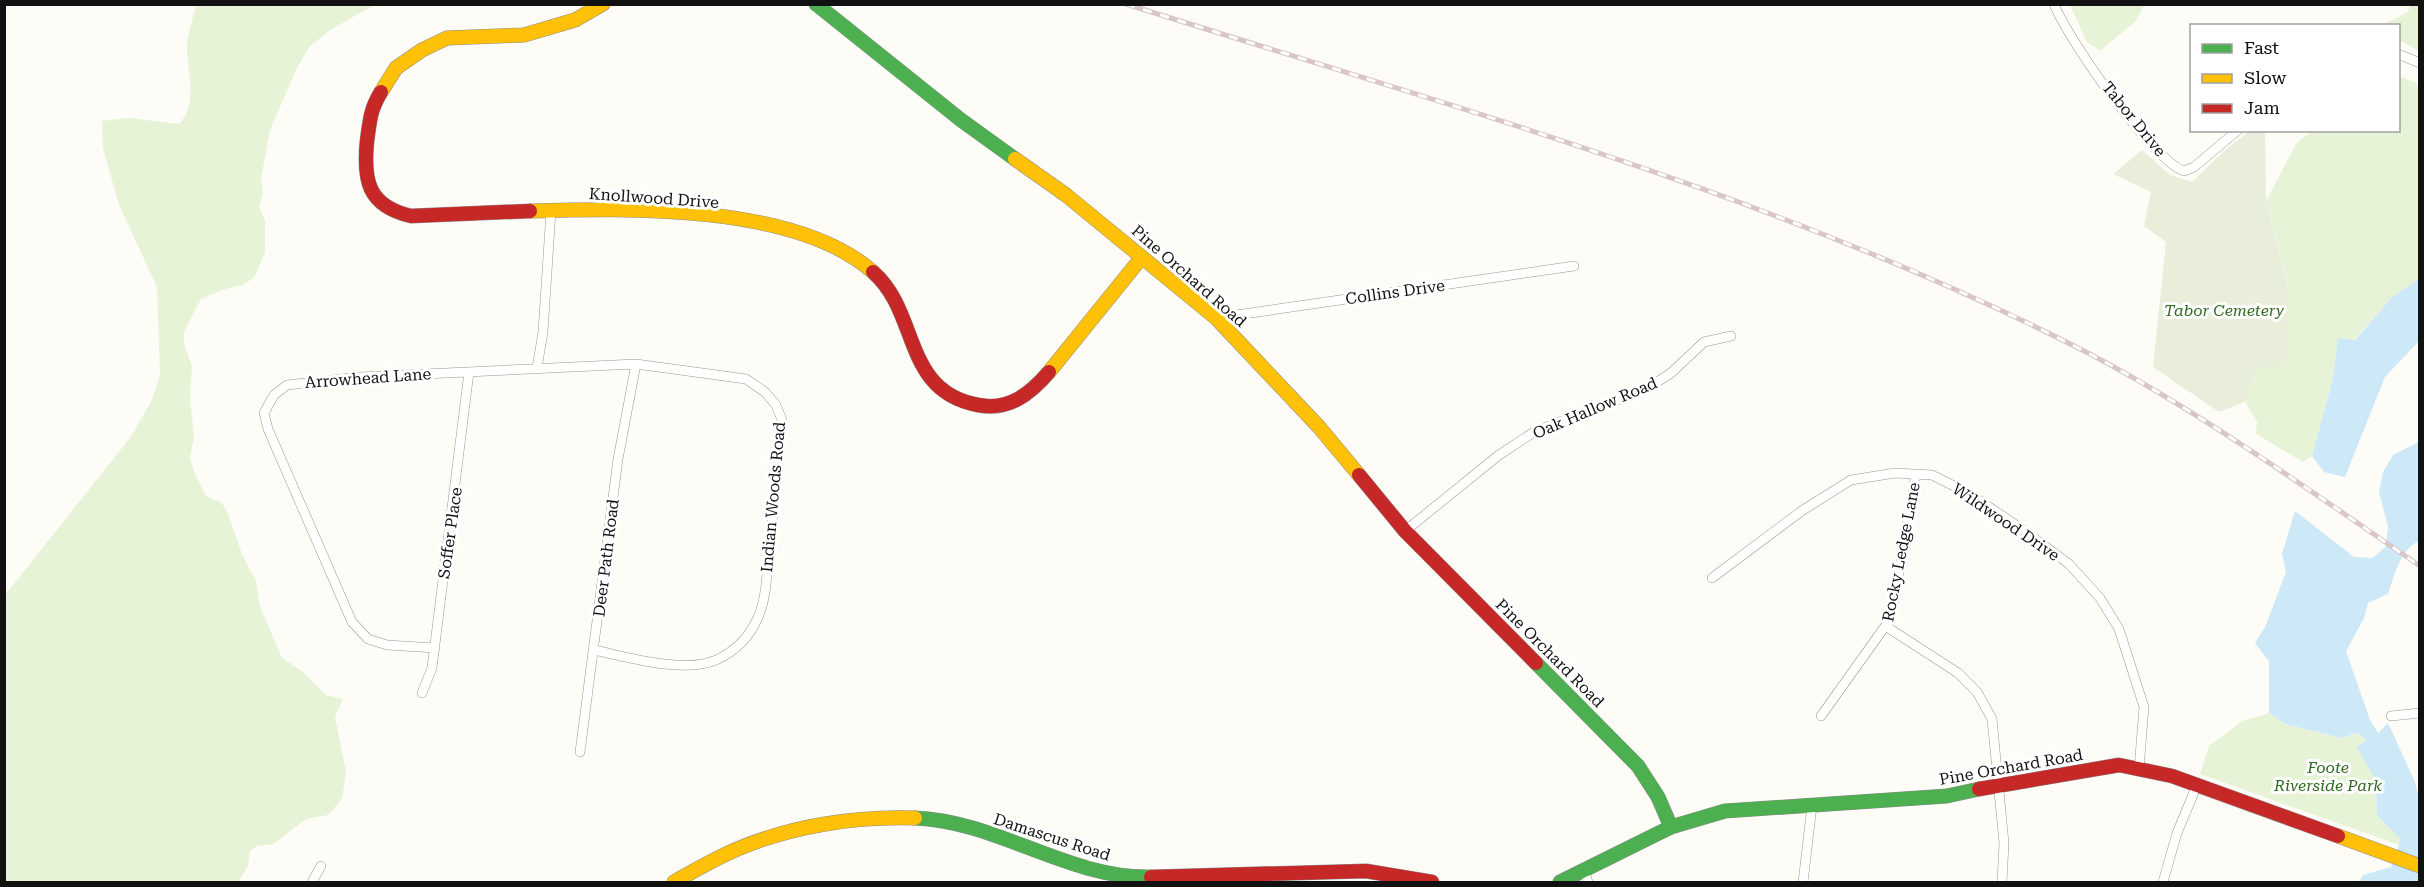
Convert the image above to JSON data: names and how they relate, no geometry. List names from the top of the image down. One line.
{"streets":{"street":["Tabor Drive","Knollwood Drive","Pine Orchard Road","Collins Drive","Arrowhead Lane","Oak Hallow Road","Indian Woods Road","Wildwood Drive","Soffer Place","Rocky Ledge Lane","Deer Path Road","Damascus Road"]},"crossings":[["Knollwood Drive","Pine Orchard Road"],["Pine Orchard Road","Collins Drive"],["Pine Orchard Road","Oak Hallow Road"],["Pine Orchard Road","Wildwood Drive"],["Arrowhead Lane","Indian Woods Road"],["Arrowhead Lane","Soffer Place"],["Indian Woods Road","Deer Path Road"],["Wildwood Drive","Rocky Ledge Lane"]],"parks":["Tabor Cemetery","Foote Riverside Park"],"legend":["Fast","Slow","Jam"]}
